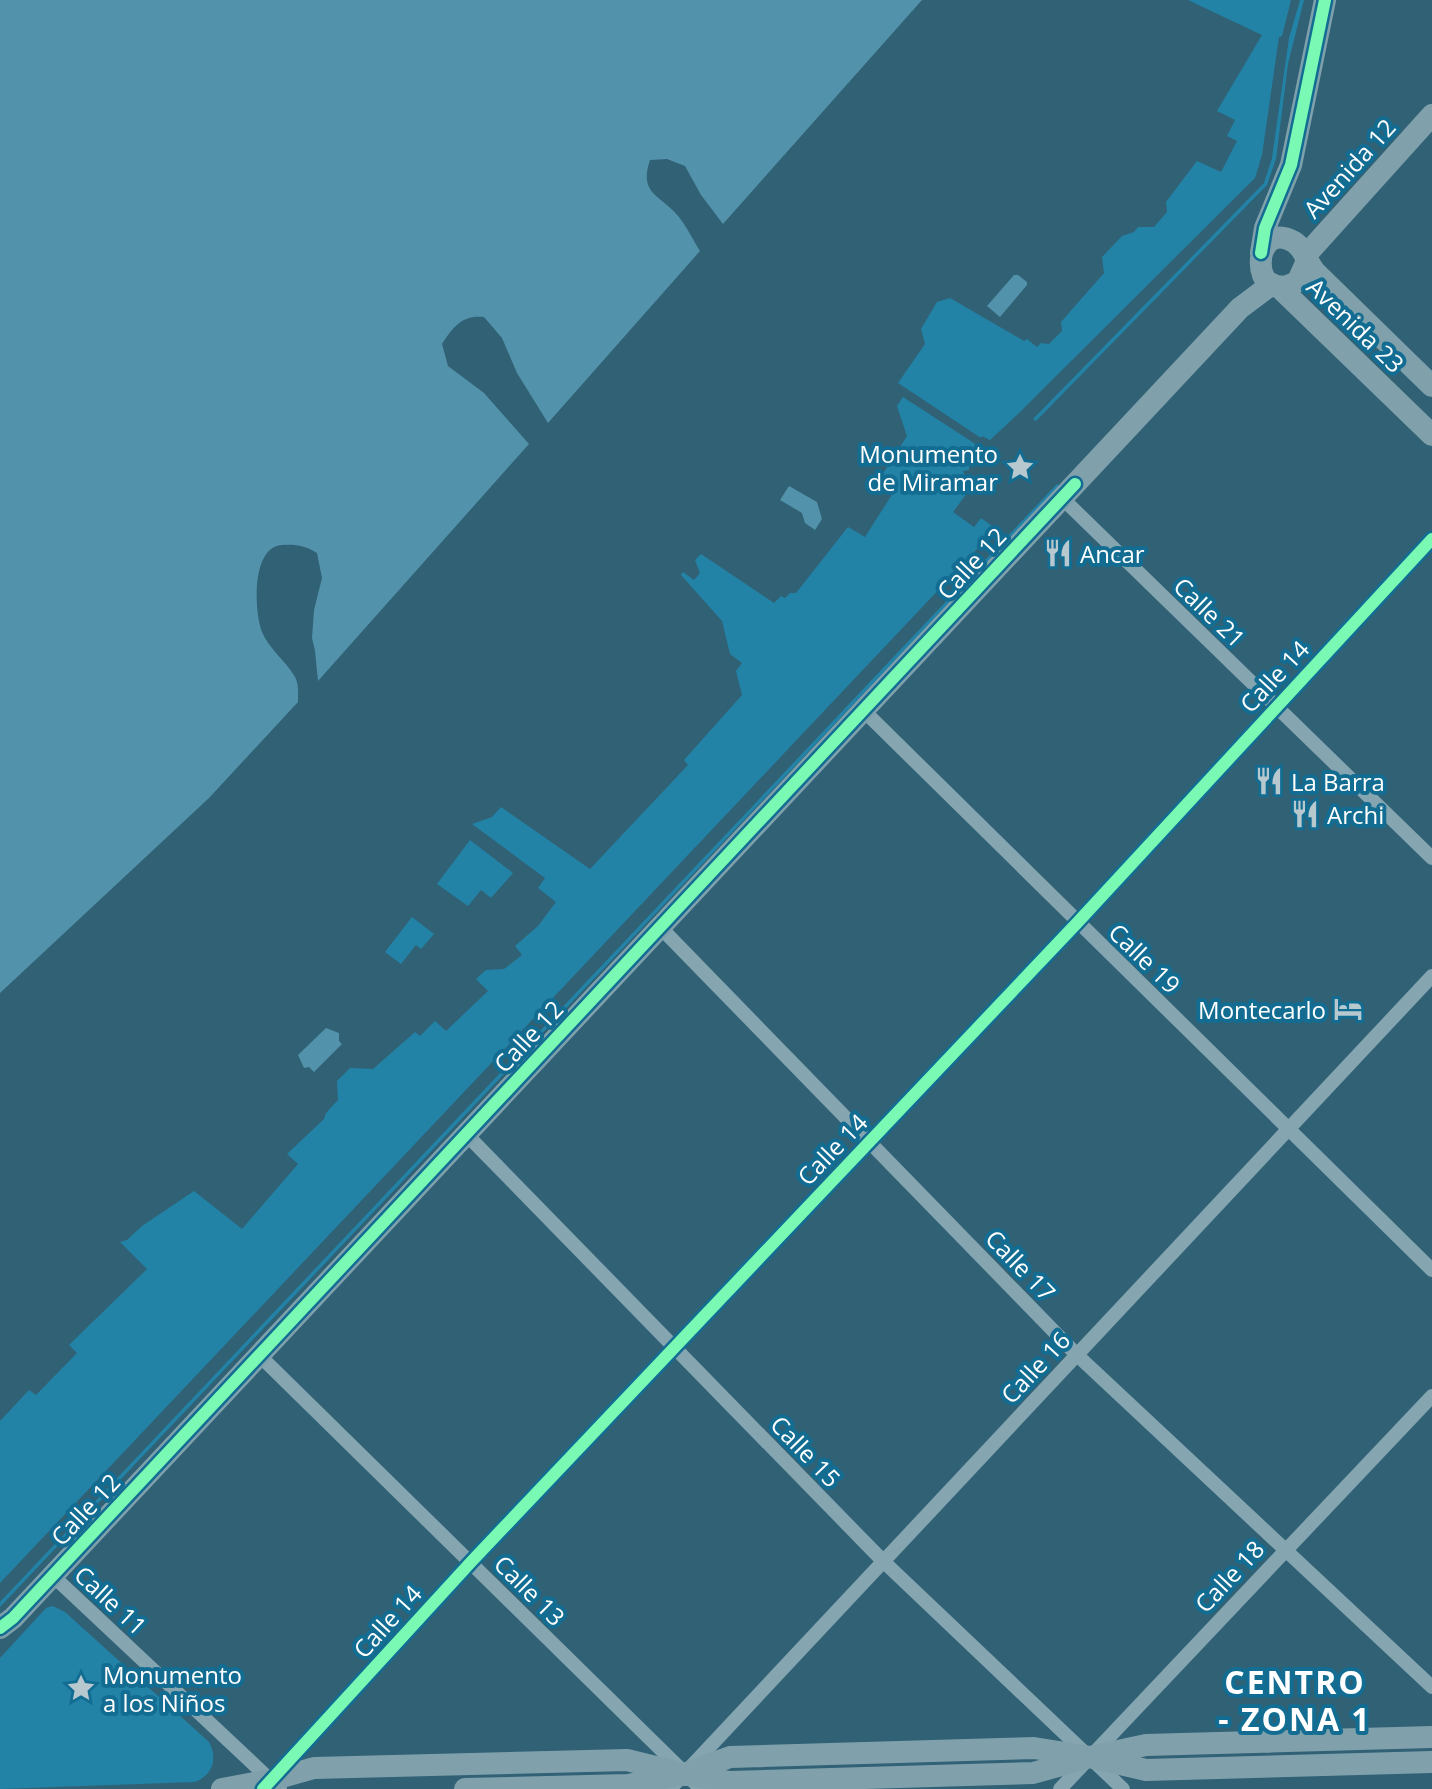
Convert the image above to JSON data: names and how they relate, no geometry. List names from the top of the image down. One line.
{"streets":{"main road":["Avenida 12","Avenida 23","Calle 12"],"street":["Calle 21","Calle 14","Calle 19","Calle 17","Calle 16","Calle 15","Calle 18","Calle 13","Calle 11"]},"crossings":[["Avenida 12","Avenida 23"],["Avenida 12","Calle 12"],["Avenida 23","Calle 12"],["Calle 12","Calle 21"],["Calle 12","Calle 19"],["Calle 12","Calle 17"],["Calle 12","Calle 15"],["Calle 12","Calle 13"],["Calle 12","Calle 11"],["Calle 21","Calle 14"],["Calle 14","Calle 19"],["Calle 14","Calle 17"],["Calle 14","Calle 15"],["Calle 14","Calle 13"],["Calle 14","Calle 11"],["Calle 19","Calle 16"],["Calle 17","Calle 16"],["Calle 17","Calle 18"],["Calle 16","Calle 15"],["Calle 16","Calle 13"],["Calle 15","Calle 18"]],"districts":["CENTRO - ZONA 1"],"places":{"place":["Monumento de Miramar","Monumento a los Niños"],"restaurant":["Ancar","La Barra","Archi"],"hotel":["Montecarlo"]}}
